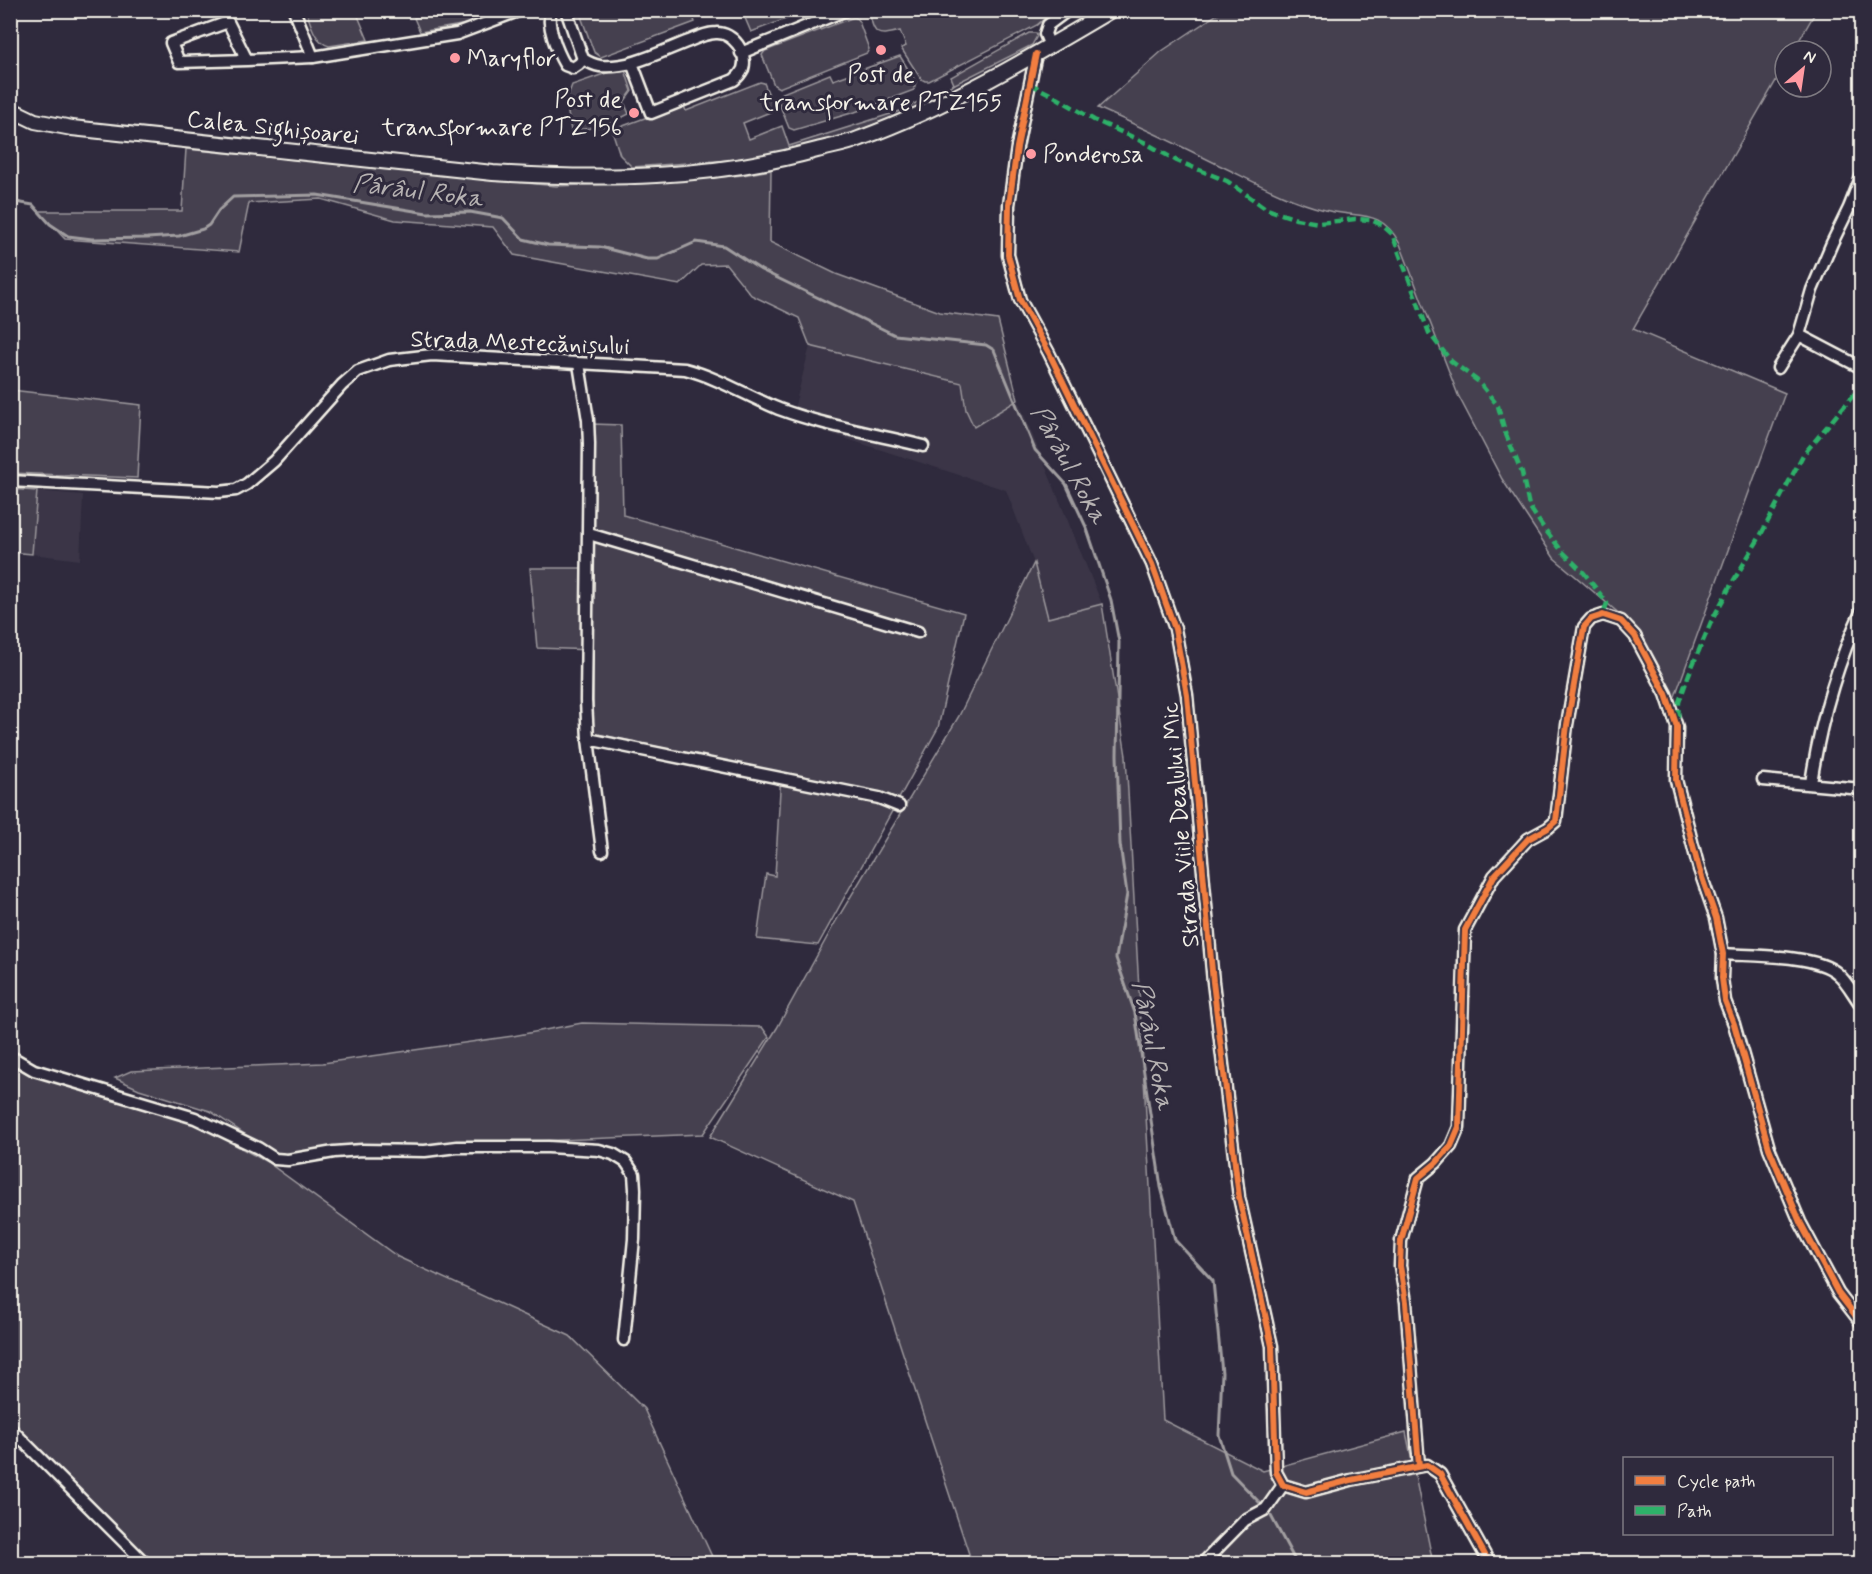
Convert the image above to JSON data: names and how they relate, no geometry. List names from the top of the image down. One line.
{"streets":{"main road":["Calea Sighișoarei"],"street":["Strada Mestecănișului","Strada Viile Dealului Mic"]},"crossings":[["Calea Sighișoarei","Strada Viile Dealului Mic"]],"water":["Pârâul Roka"],"places":["Post de transformare PTZ155","Maryflor","Post de transformare PTZ156","Ponderosa"],"legend":["Cycle path","Path"],"north":"top right"}
